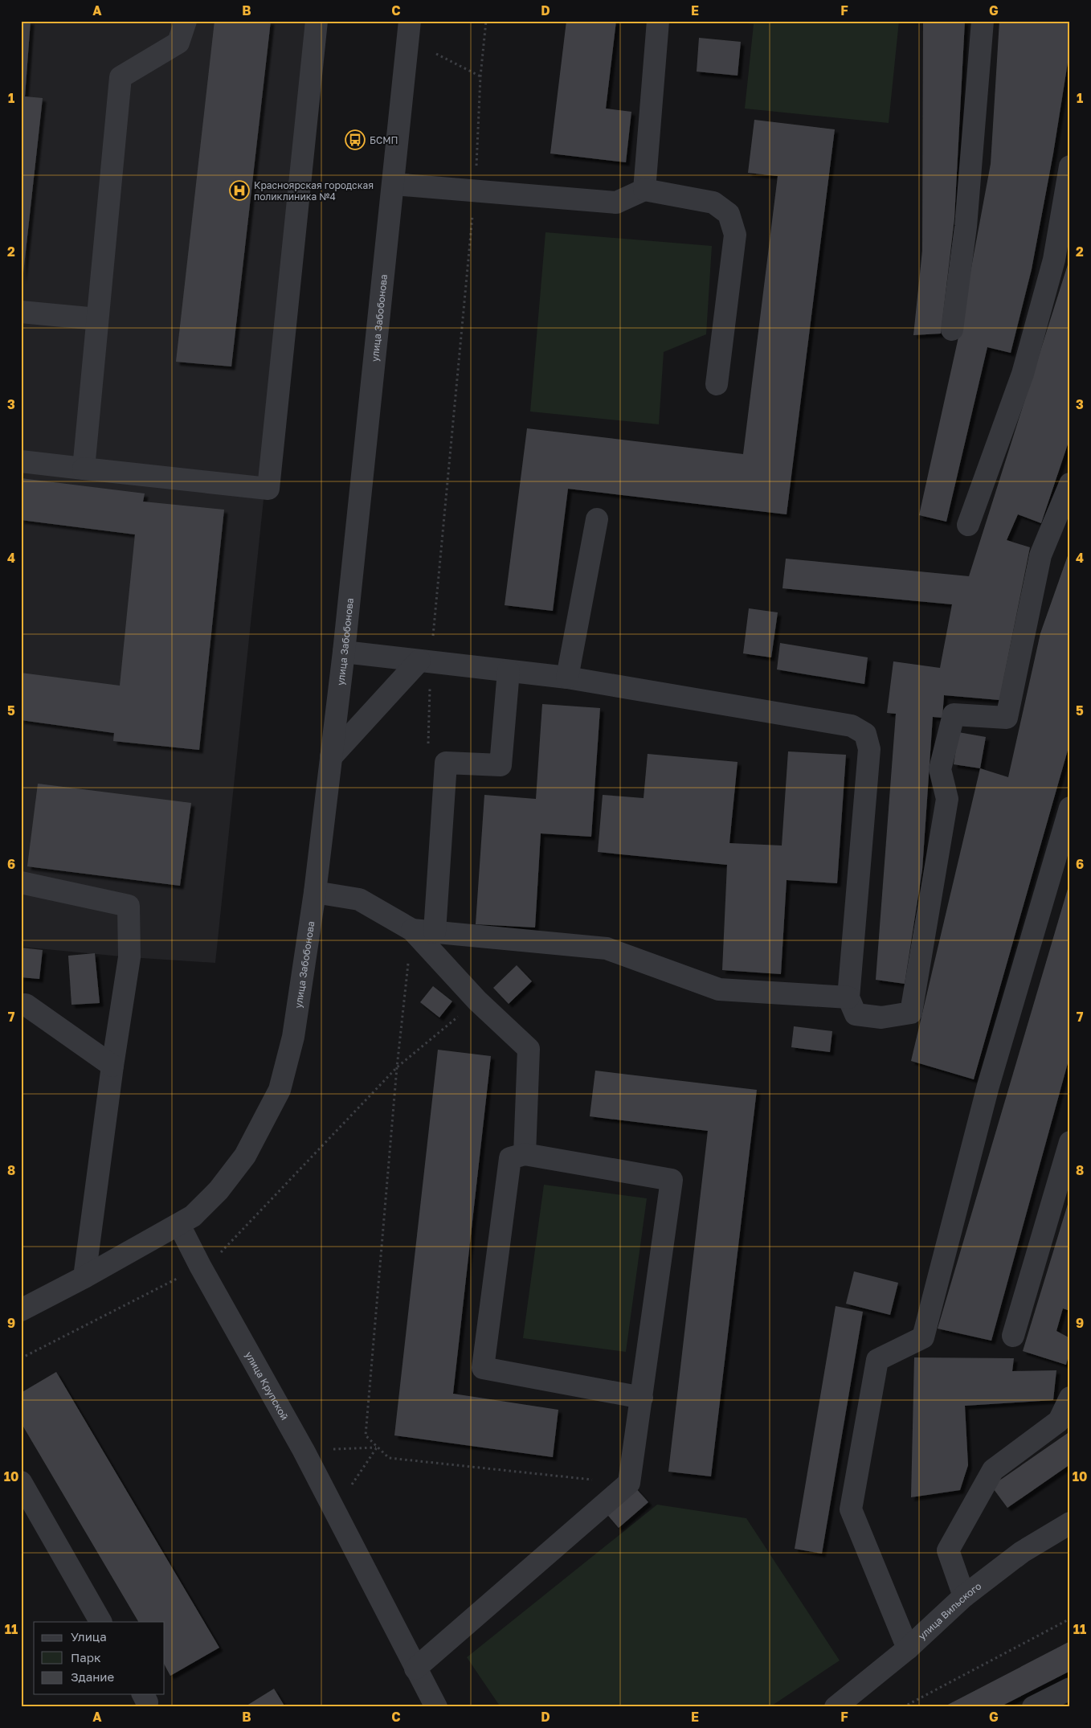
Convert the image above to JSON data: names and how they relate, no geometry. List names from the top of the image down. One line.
{"streets":{"street":["улица Забобонова","улица Крупской","улица Вильского"]},"crossings":[["улица Забобонова","улица Крупской"]],"places":{"bus stop":["БСМП"],"hospital":["Красноярская городская поликлиника №4"]},"legend":["Улица","Парк","Здание"],"grid":{"columns":["A","B","C","D","E","F","G"],"rows":["1","2","3","4","5","6","7","8","9","10","11"]}}
